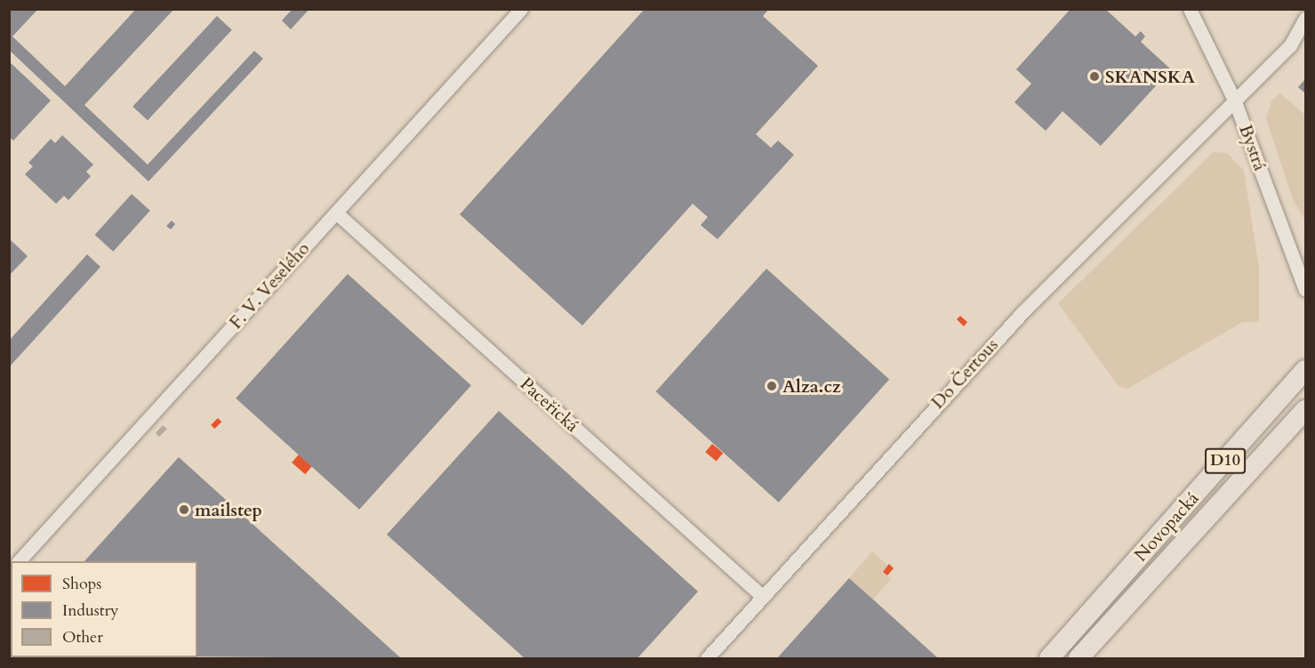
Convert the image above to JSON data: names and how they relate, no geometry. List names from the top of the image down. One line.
{"streets":{"highway":["D10","Novopacká"],"street":["Bystrá","F. V. Veselého","Do Čertous","Paceřická"]},"crossings":[["Bystrá","Do Čertous"],["F. V. Veselého","Paceřická"],["Do Čertous","Paceřická"]],"places":["SKANSKA","Alza.cz","mailstep"],"legend":["Shops","Industry","Other"]}
